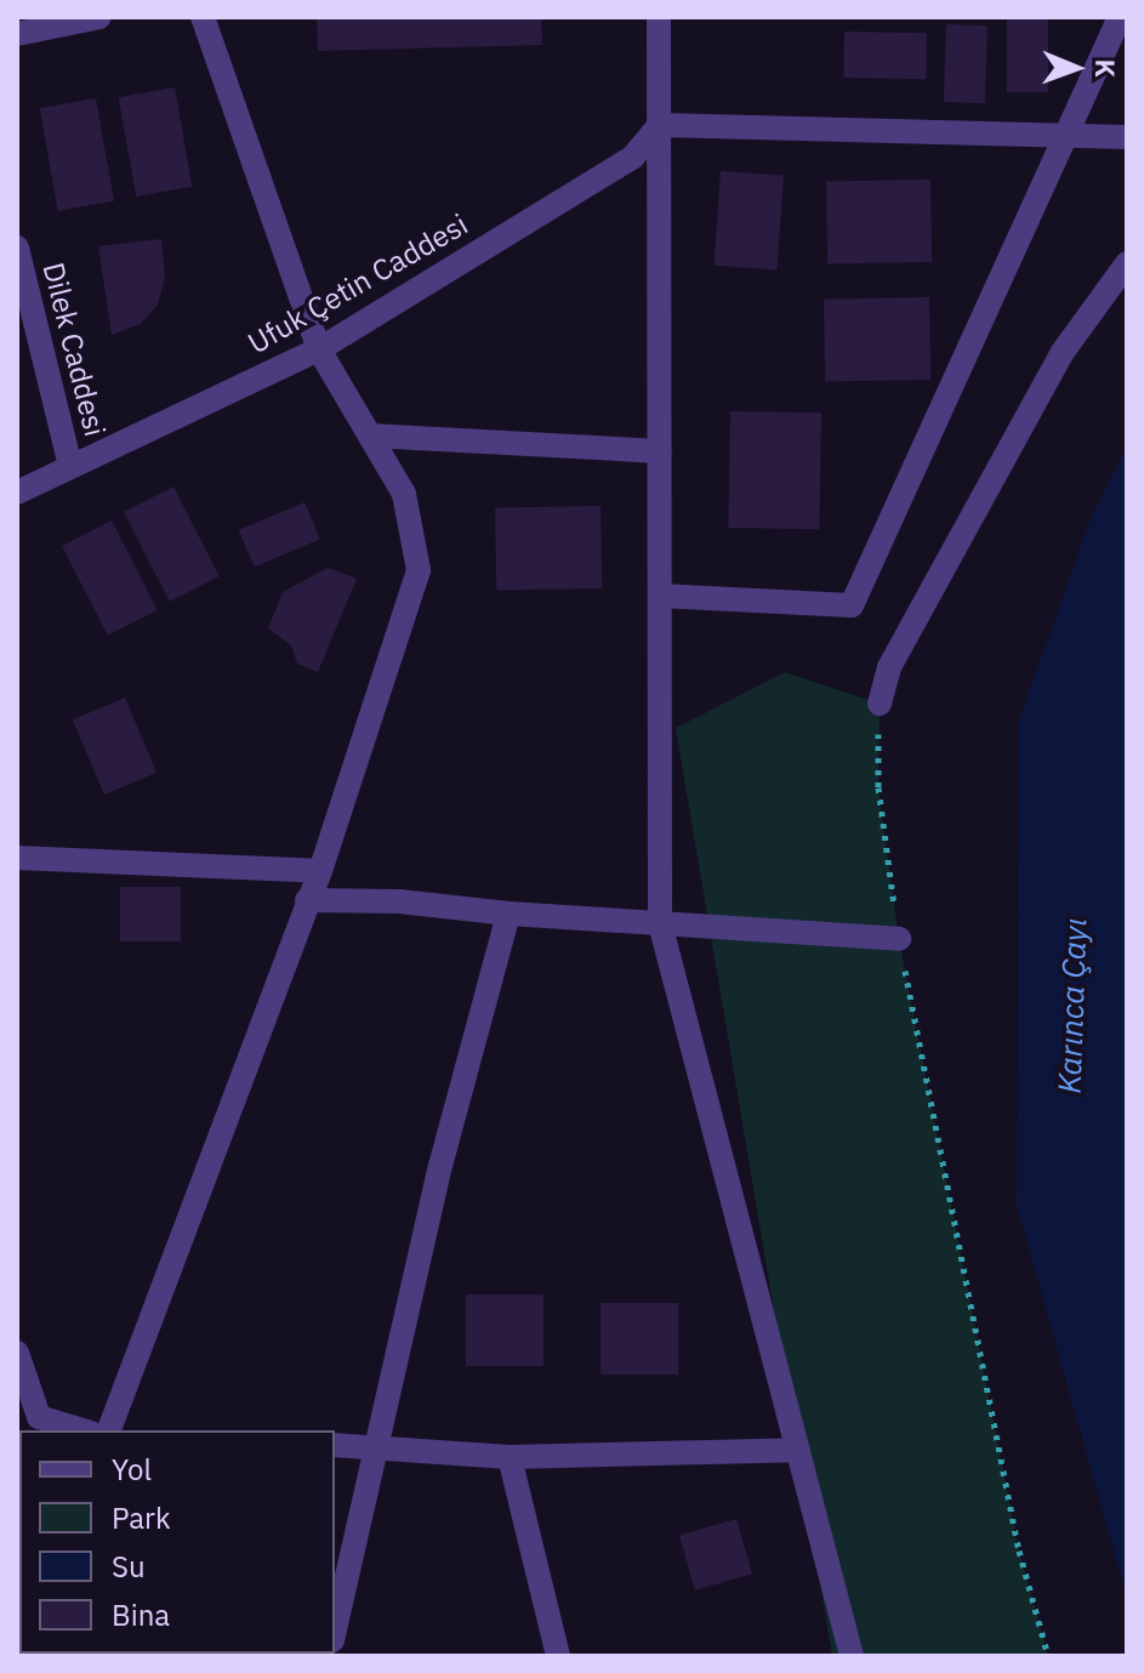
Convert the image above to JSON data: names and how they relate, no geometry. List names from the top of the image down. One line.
{"streets":{"street":["Ufuk Çetin Caddesi","Dilek Caddesi"]},"crossings":[["Ufuk Çetin Caddesi","Dilek Caddesi"]],"water":["Karınca Çayı"],"legend":["Yol","Park","Su","Bina"],"north":"right"}
